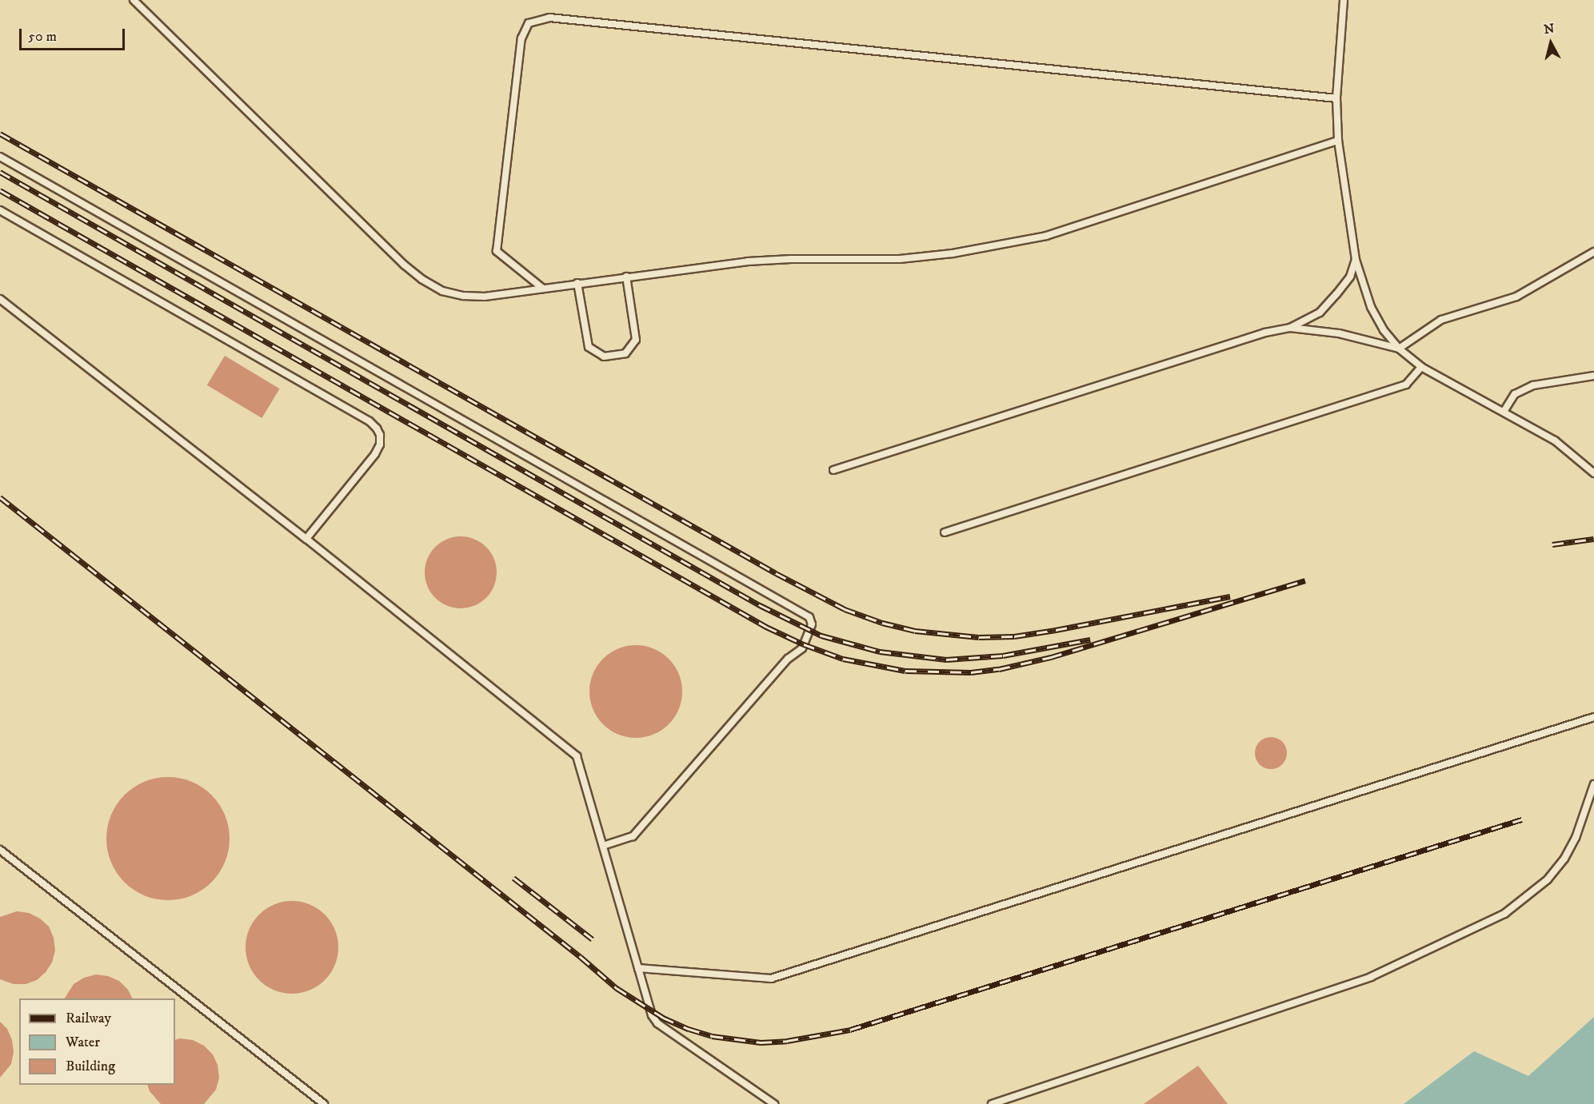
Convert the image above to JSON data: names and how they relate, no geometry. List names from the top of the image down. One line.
{"legend":["Railway","Water","Building"],"scale_bar":"50 m","north":"top"}
